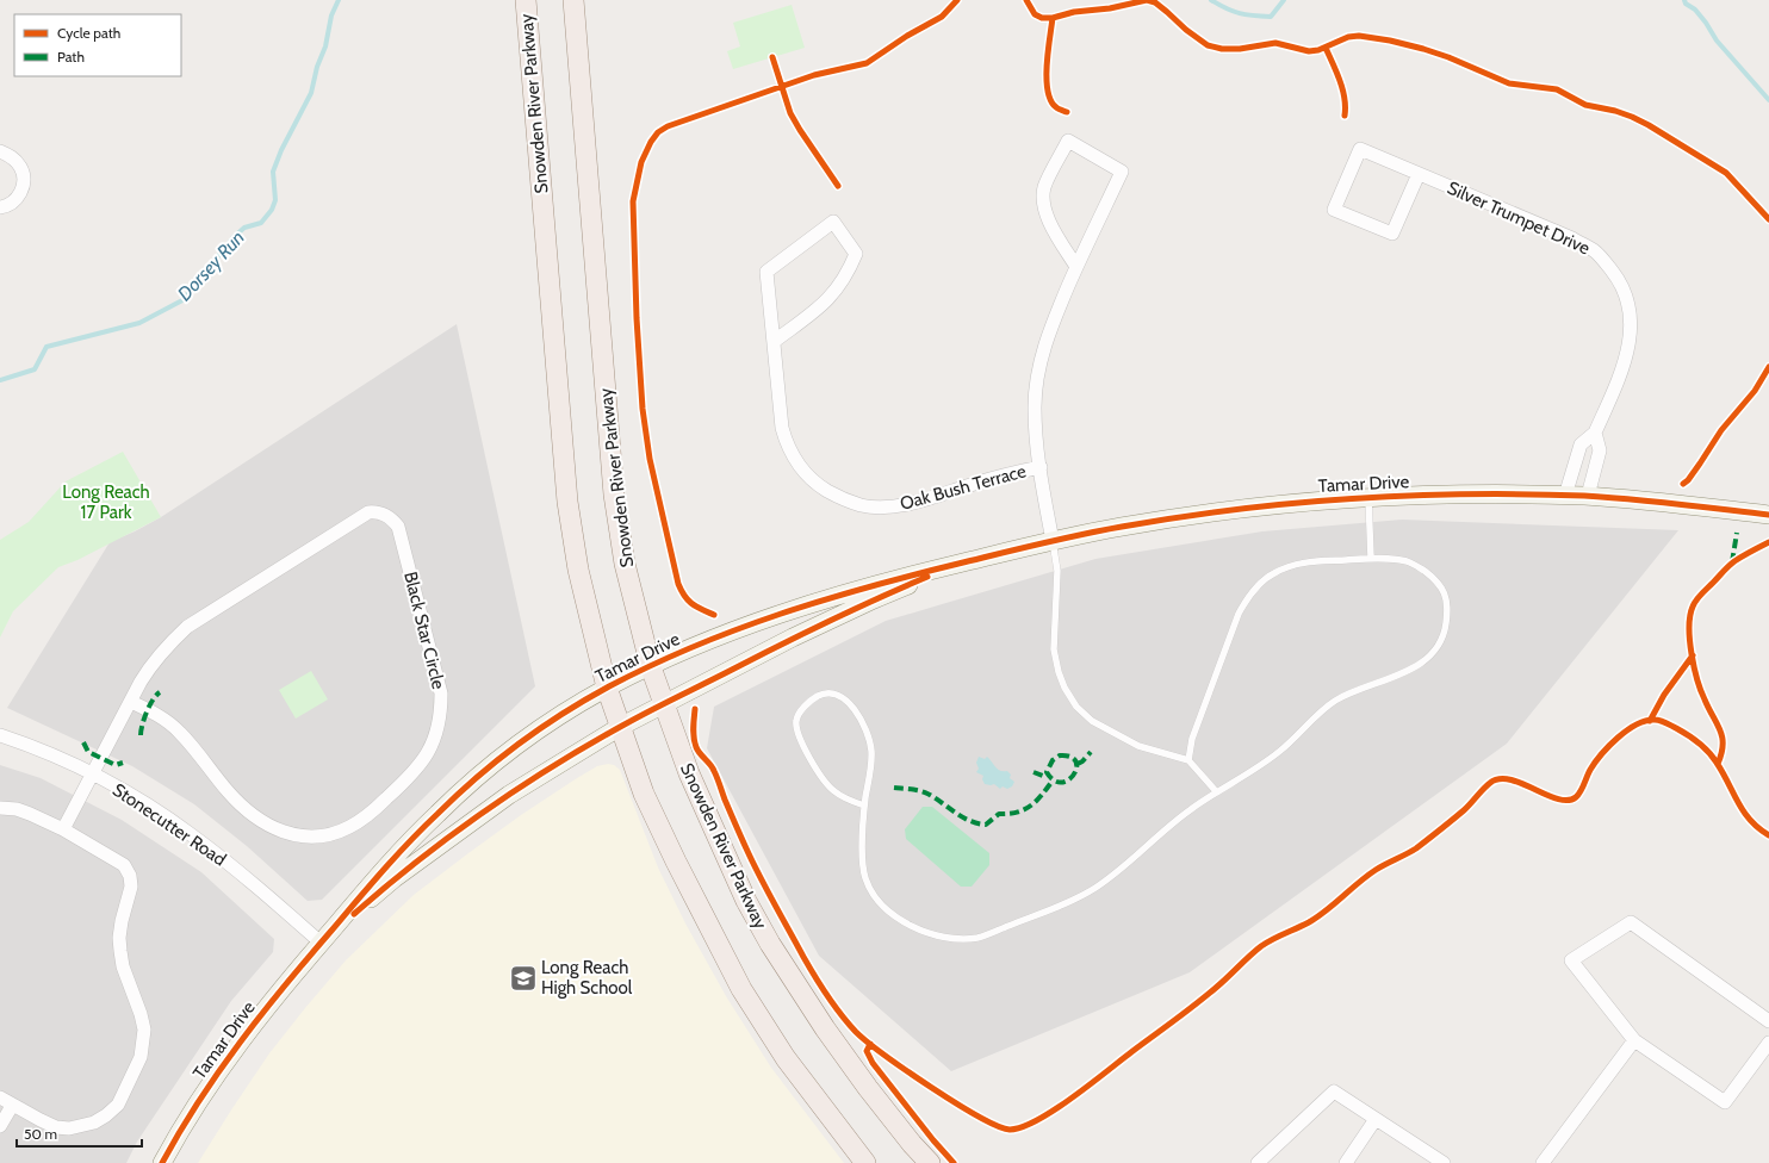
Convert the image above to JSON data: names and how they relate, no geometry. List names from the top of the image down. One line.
{"streets":{"main road":["Snowden River Parkway"],"street":["Silver Trumpet Drive","Tamar Drive","Oak Bush Terrace","Black Star Circle","Stonecutter Road"]},"crossings":[["Snowden River Parkway","Tamar Drive"],["Silver Trumpet Drive","Tamar Drive"],["Tamar Drive","Stonecutter Road"],["Black Star Circle","Stonecutter Road"]],"water":["Dorsey Run"],"parks":["Long Reach 17 Park"],"places":{"school or university":["Long Reach High School"]},"legend":["Cycle path","Path"],"scale_bar":"50 m"}
